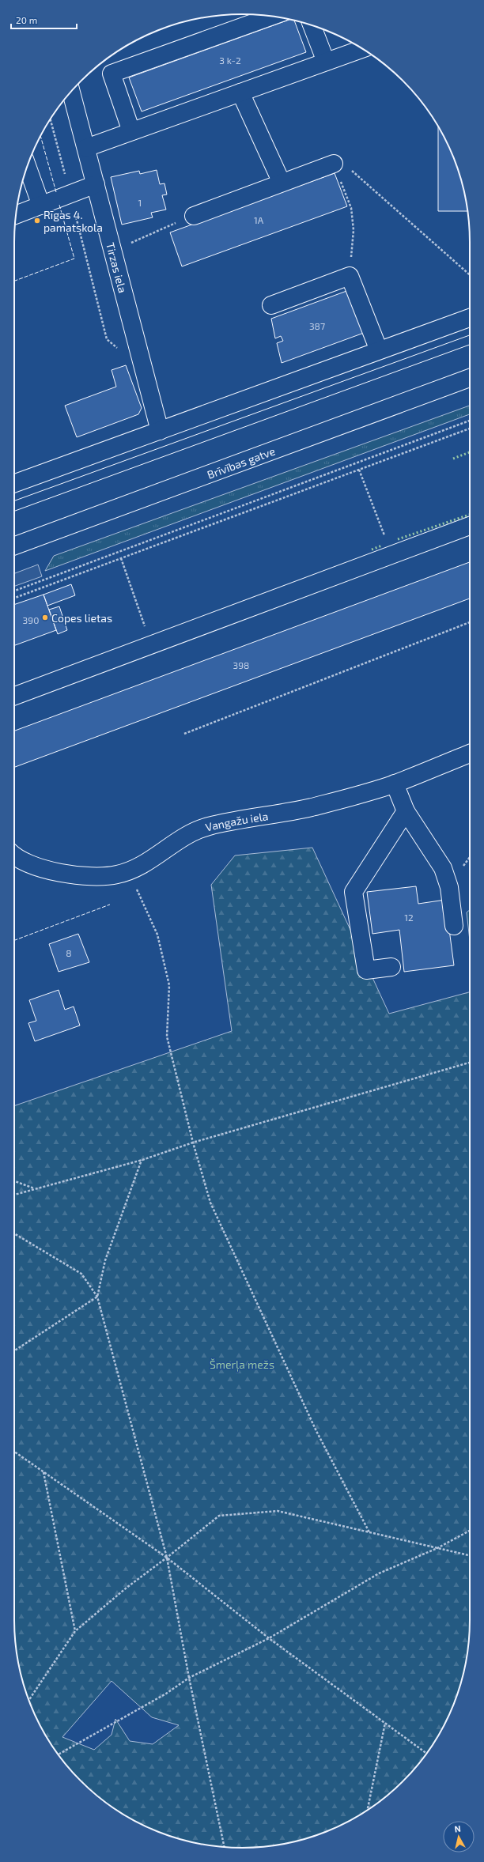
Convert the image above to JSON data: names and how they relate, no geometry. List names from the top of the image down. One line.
{"streets":{"main road":["Tirzas iela","Brīvības gatve","Vangažu iela"]},"parks":["Šmerļa mežs"],"places":["Rīgas 4. pamatskola","Copes lietas"],"house_numbers":["3 k-2","1","1A","387","390","398","12","8"],"scale_bar":"20 m","north":"top"}
